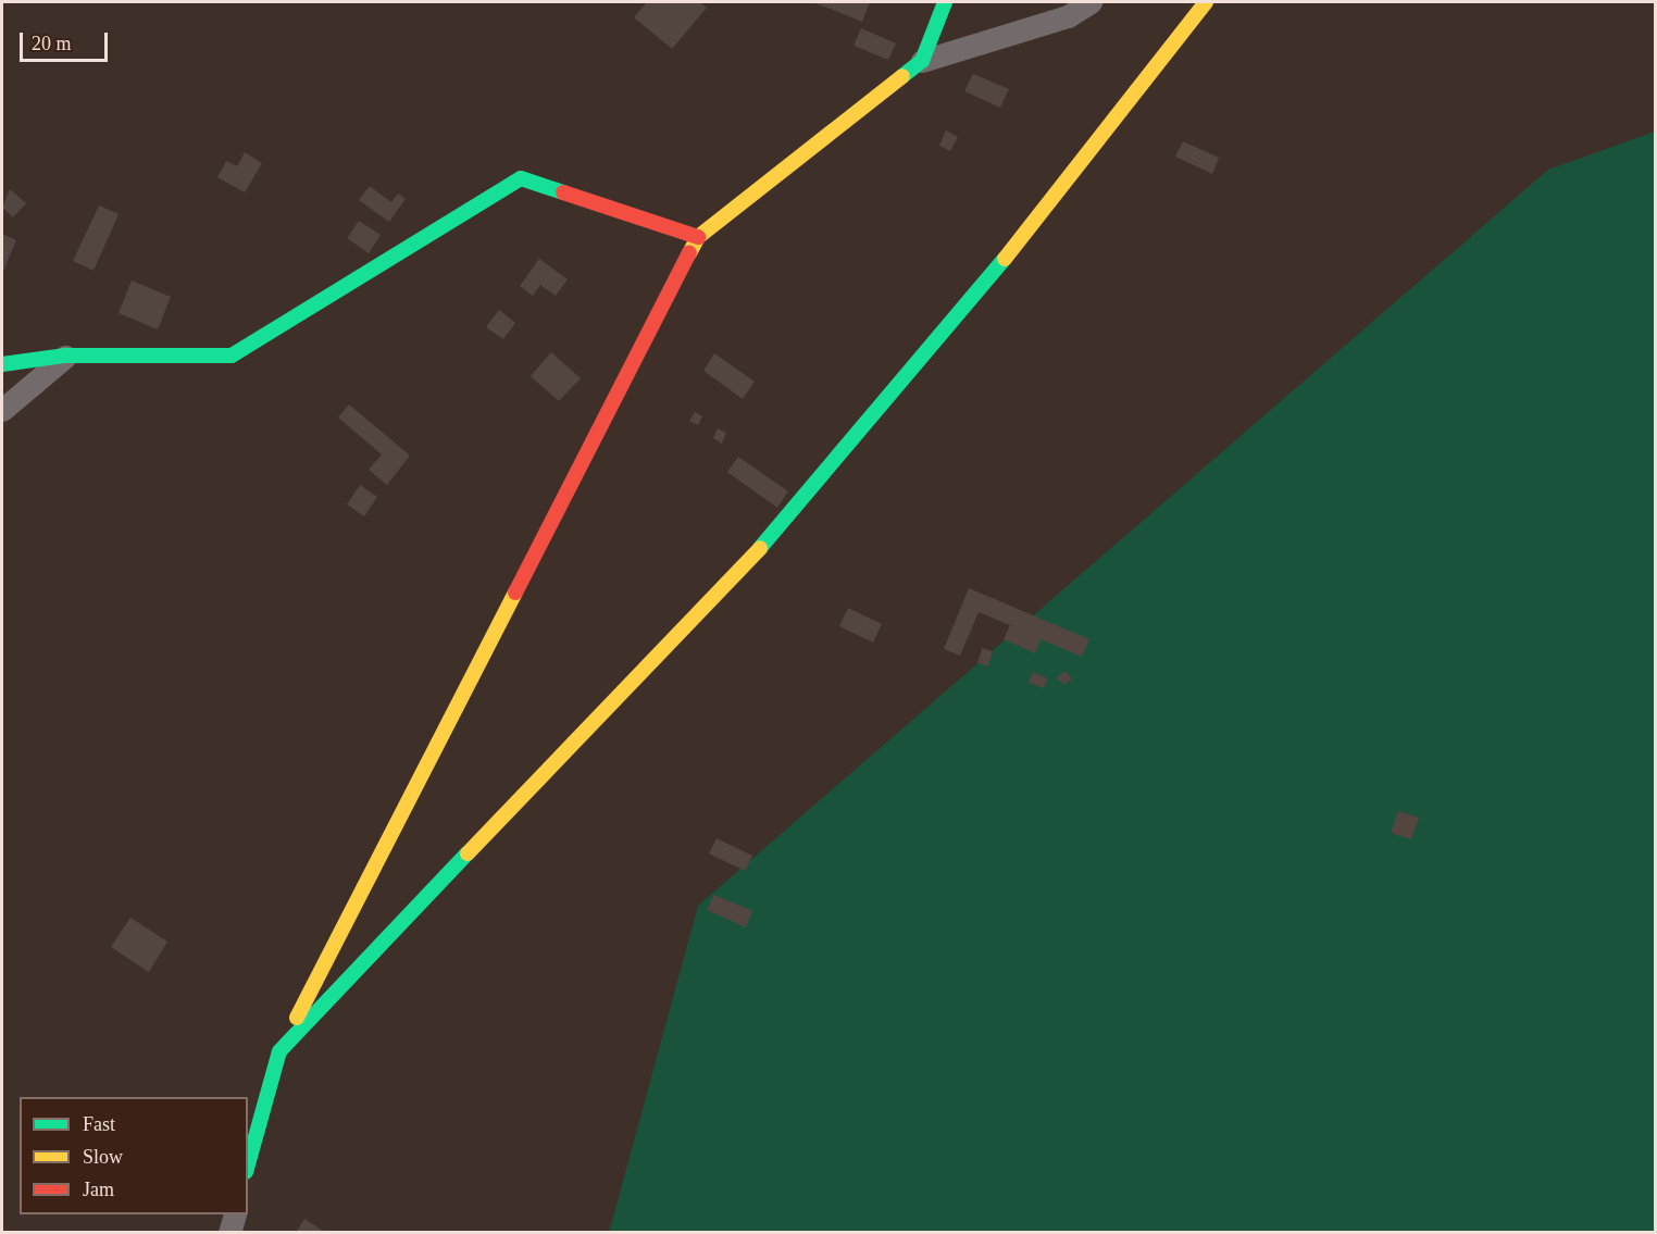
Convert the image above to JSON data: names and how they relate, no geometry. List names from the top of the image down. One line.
{"legend":["Fast","Slow","Jam"],"scale_bar":"20 m"}
